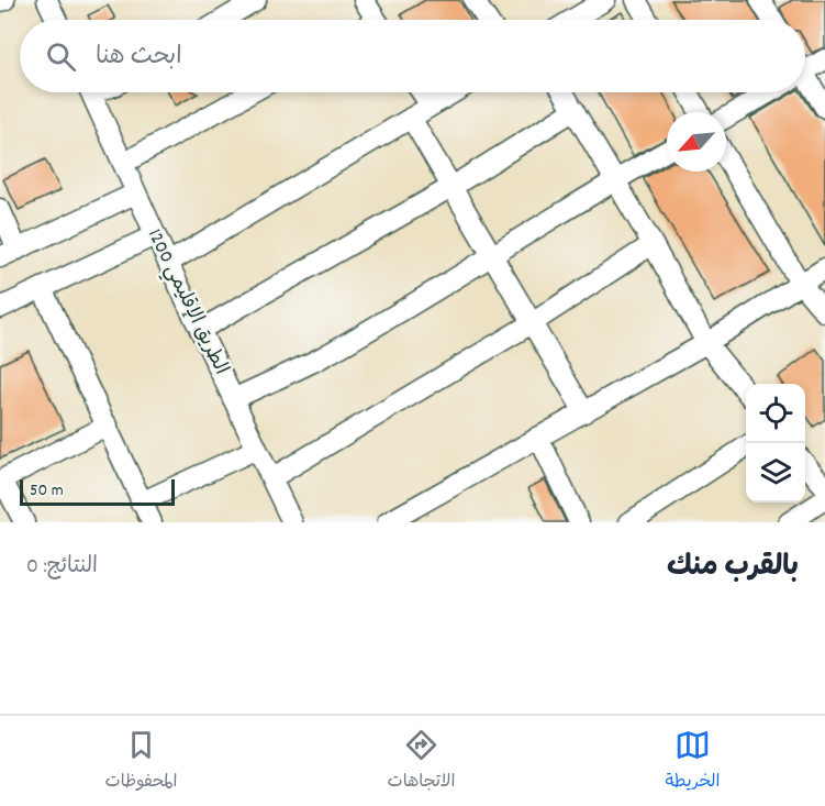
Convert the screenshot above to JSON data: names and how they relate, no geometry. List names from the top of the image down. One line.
{"streets":{"street":["الطريق الإقليمي 1200"]},"scale_bar":"50 m","north":"bottom left","page":{"search":"ابحث هنا","scale":"50 m","heading":["بالقرب منك","النتائج: 0"],"nav":["الخريطة","الاتجاهات","المحفوظات"]}}
